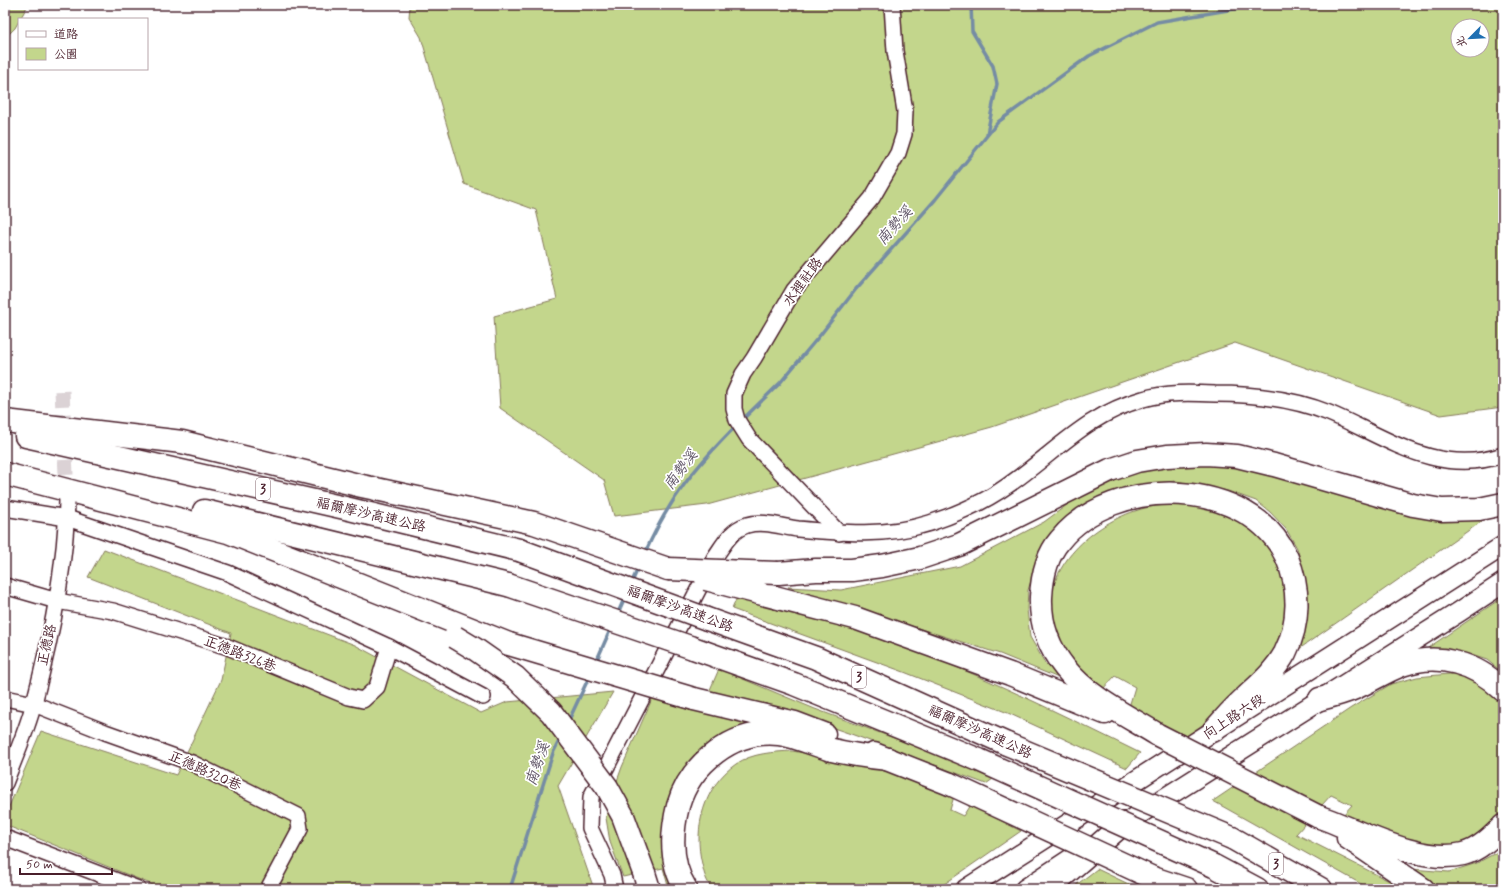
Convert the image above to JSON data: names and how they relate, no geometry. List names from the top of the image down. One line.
{"streets":{"highway":["3","福爾摩沙高速公路"],"main road":["向上路六段"],"street":["水裡社路","正德路","正德路326巷","正德路320巷"]},"crossings":[["正德路","正德路326巷"],["正德路","正德路320巷"]],"water":["南勢溪"],"legend":["道路","公園"],"scale_bar":"50 m","north":"bottom left"}
